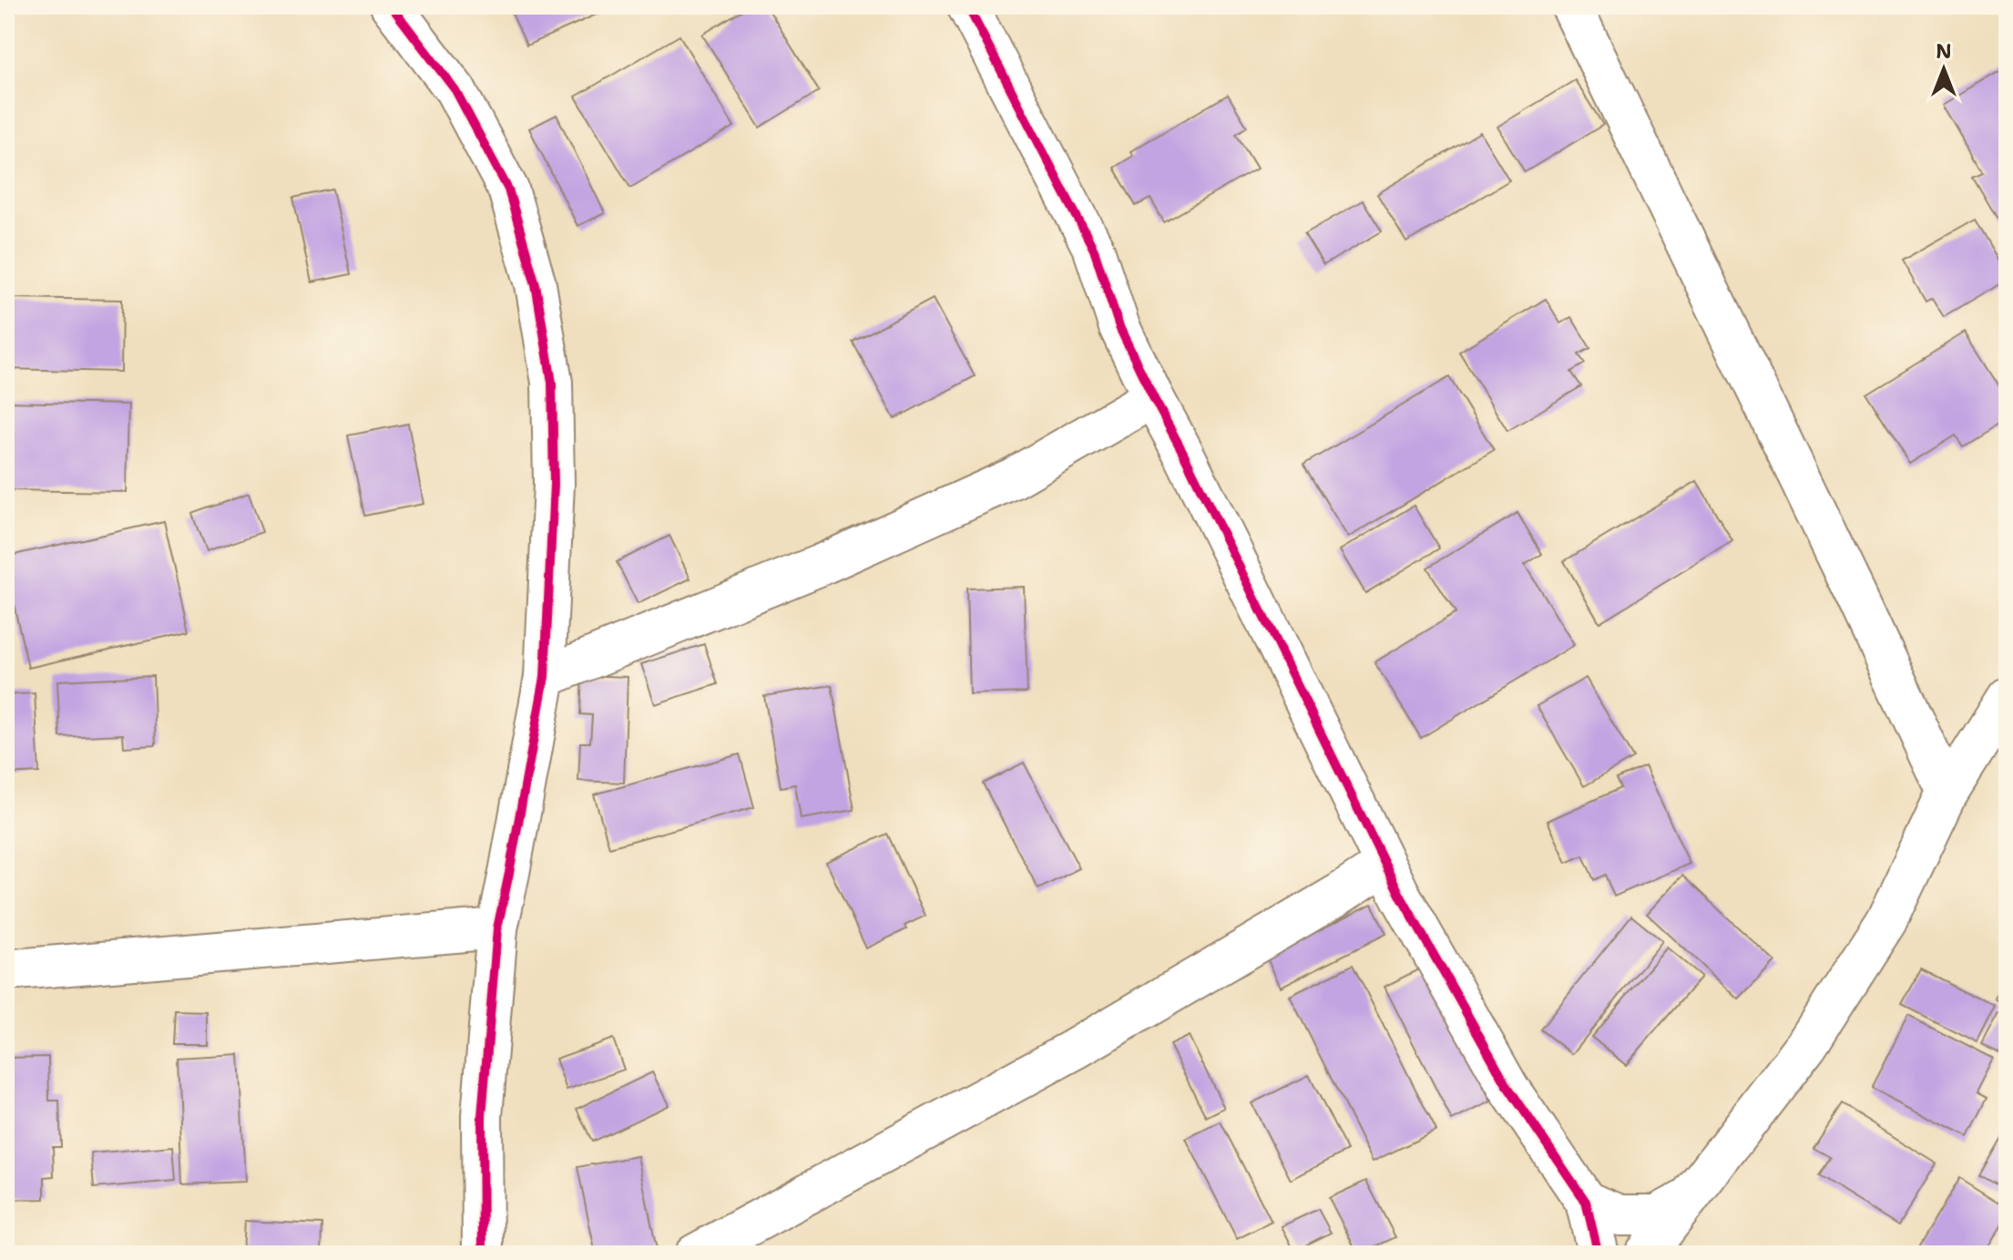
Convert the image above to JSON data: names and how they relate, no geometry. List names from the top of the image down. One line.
{"north":"top"}
